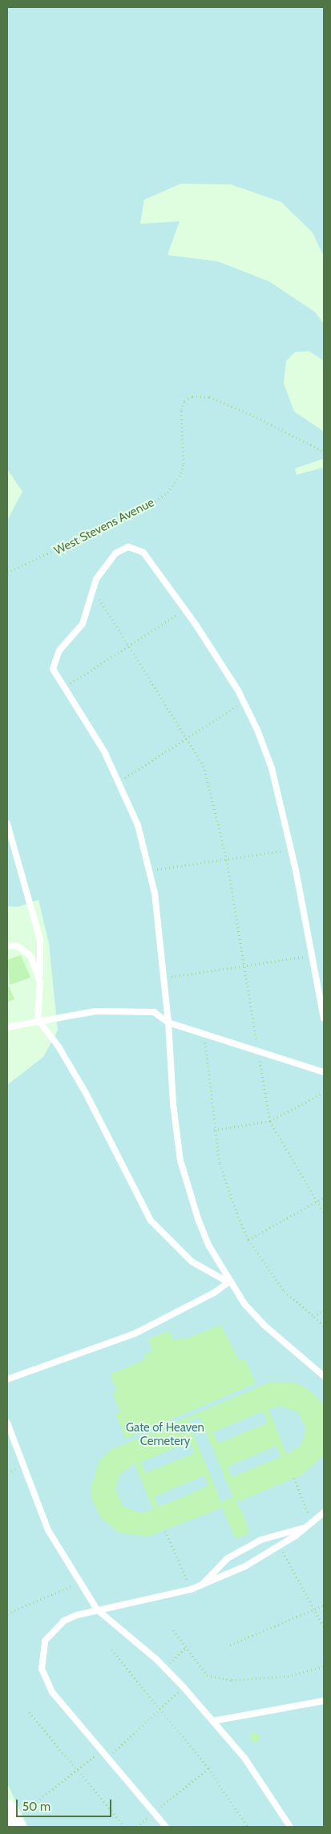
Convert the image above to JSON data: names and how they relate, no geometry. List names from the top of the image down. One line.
{"streets":{"path":["West Stevens Avenue"]},"parks":["Gate of Heaven Cemetery"],"scale_bar":"50 m"}
